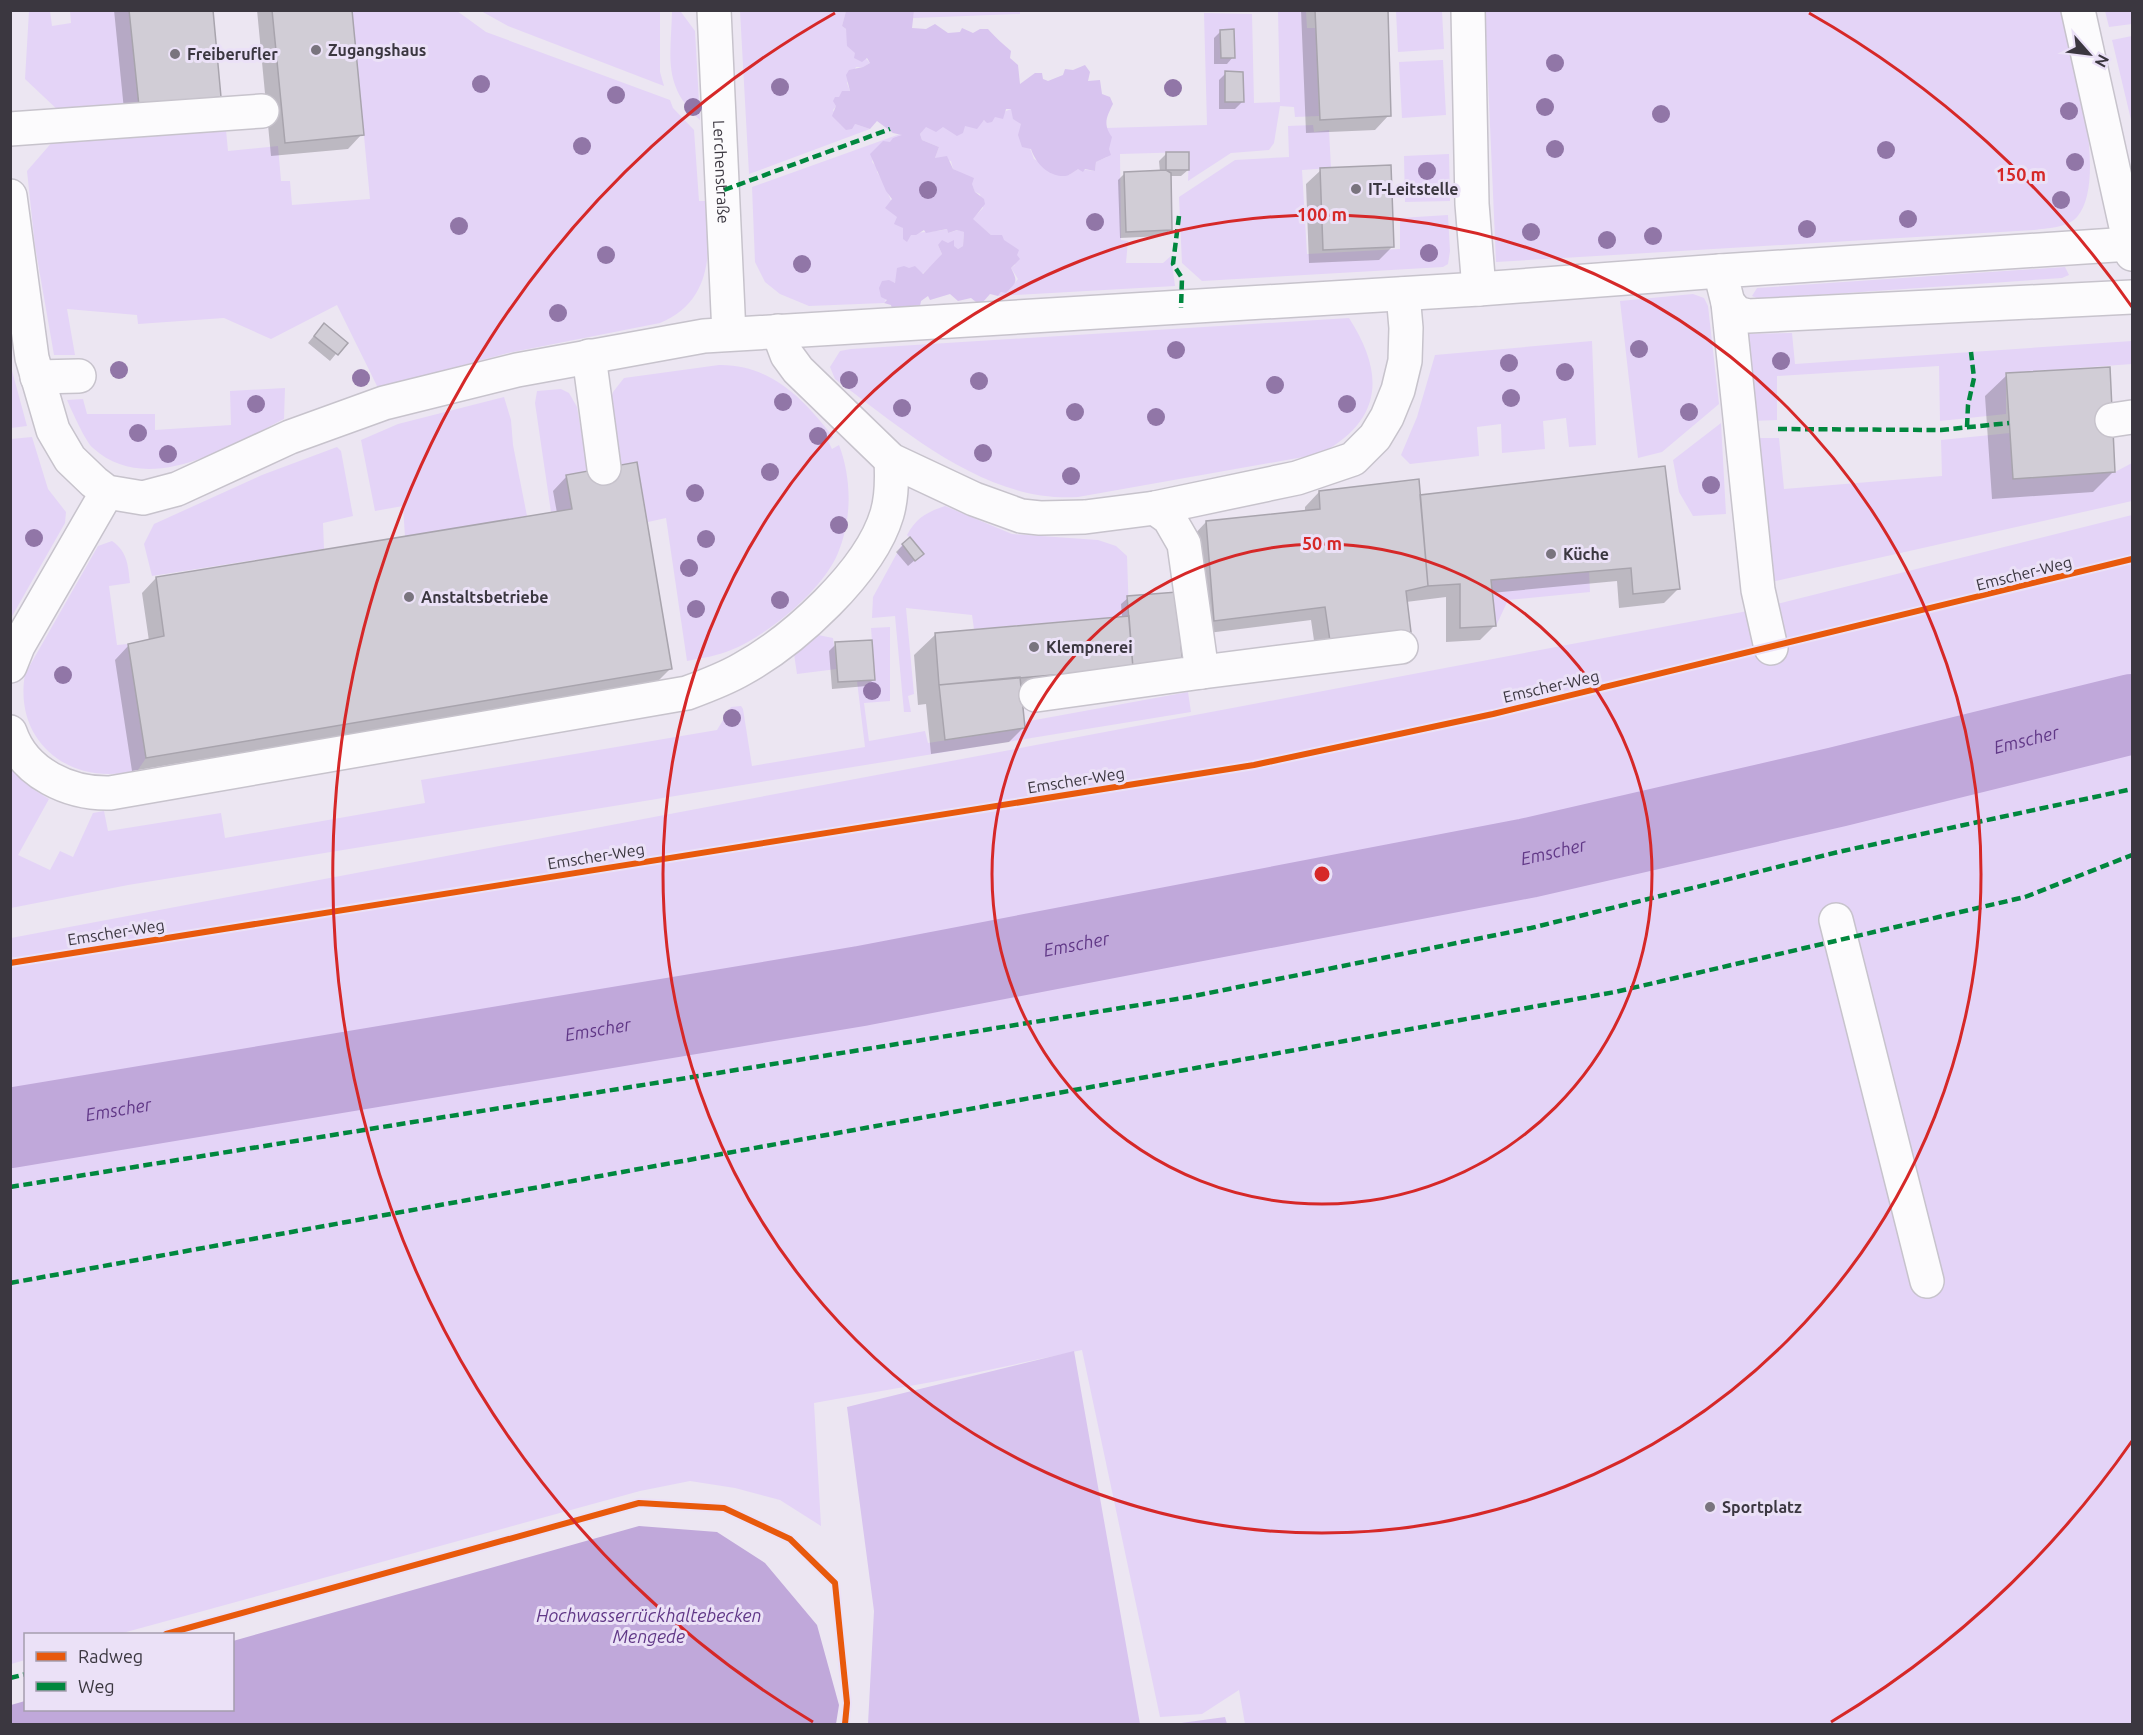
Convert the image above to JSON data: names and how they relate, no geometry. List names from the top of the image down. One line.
{"streets":{"street":["Lerchenstraße"],"cycle path":["Emscher-Weg"]},"water":["Emscher","Hochwasserrückhaltebecken Mengede"],"places":["Zugangshaus","Freiberufler","IT-Leitstelle","Küche","Anstaltsbetriebe","Klempnerei","Sportplatz"],"legend":["Radweg","Weg"],"north":"bottom right","rings":["150 m","100 m","50 m"]}
